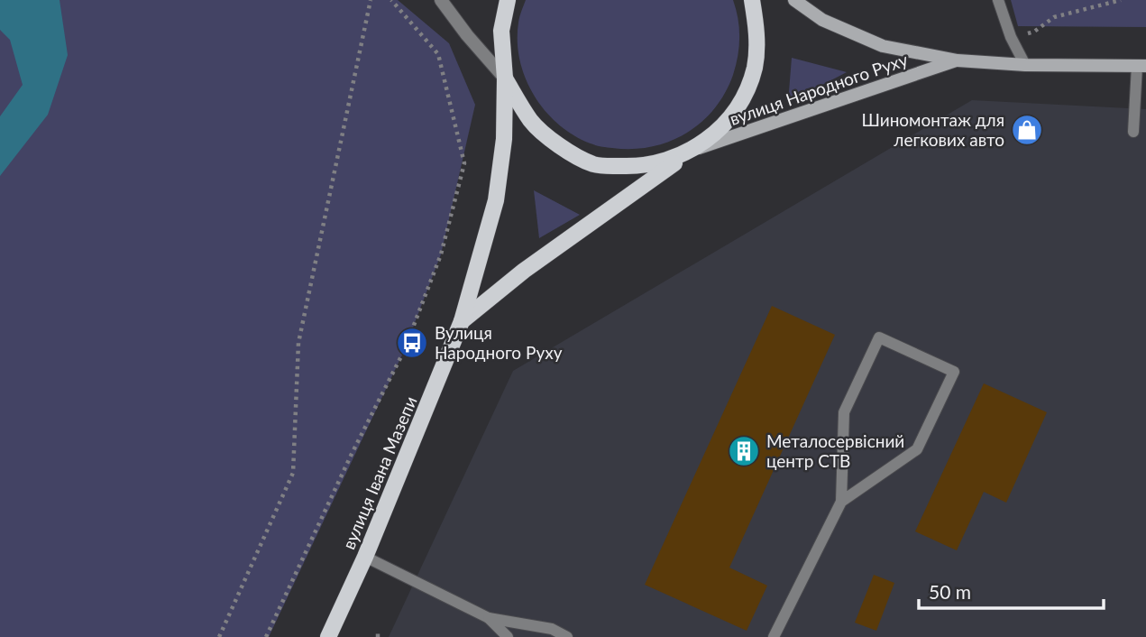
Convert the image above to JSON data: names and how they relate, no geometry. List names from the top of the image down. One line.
{"streets":{"main road":["вулиця Народного Руху","вулиця Івана Мазепи"]},"crossings":[["вулиця Народного Руху","вулиця Івана Мазепи"]],"places":{"shop":["Шиномонтаж для легкових авто"],"bus stop":["Вулиця Народного Руху"],"building":["Металосервісний центр СТВ"]},"scale_bar":"50 m"}
